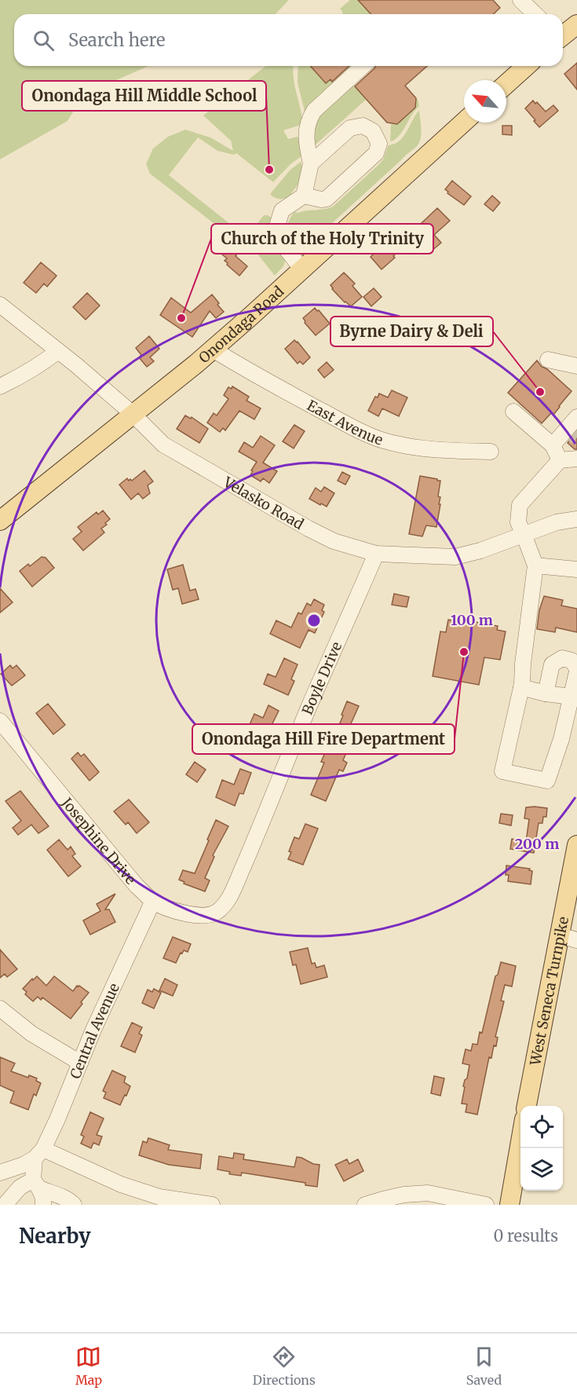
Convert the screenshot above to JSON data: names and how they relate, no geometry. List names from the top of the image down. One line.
{"streets":{"main road":["Onondaga Road","West Seneca Turnpike"],"street":["East Avenue","Velasko Road","Boyle Drive","Josephine Drive","Central Avenue"]},"crossings":[["Onondaga Road","East Avenue"],["Onondaga Road","Velasko Road"],["Velasko Road","Boyle Drive"],["Boyle Drive","Josephine Drive"],["Josephine Drive","Central Avenue"]],"places":["Onondaga Hill Middle School","Church of the Holy Trinity","Byrne Dairy & Deli","Onondaga Hill Fire Department"],"north":"top left","page":{"search":"Search here","heading":["Nearby","0 results"],"nav":["Map","Directions","Saved"]},"rings":["100 m","200 m"]}
